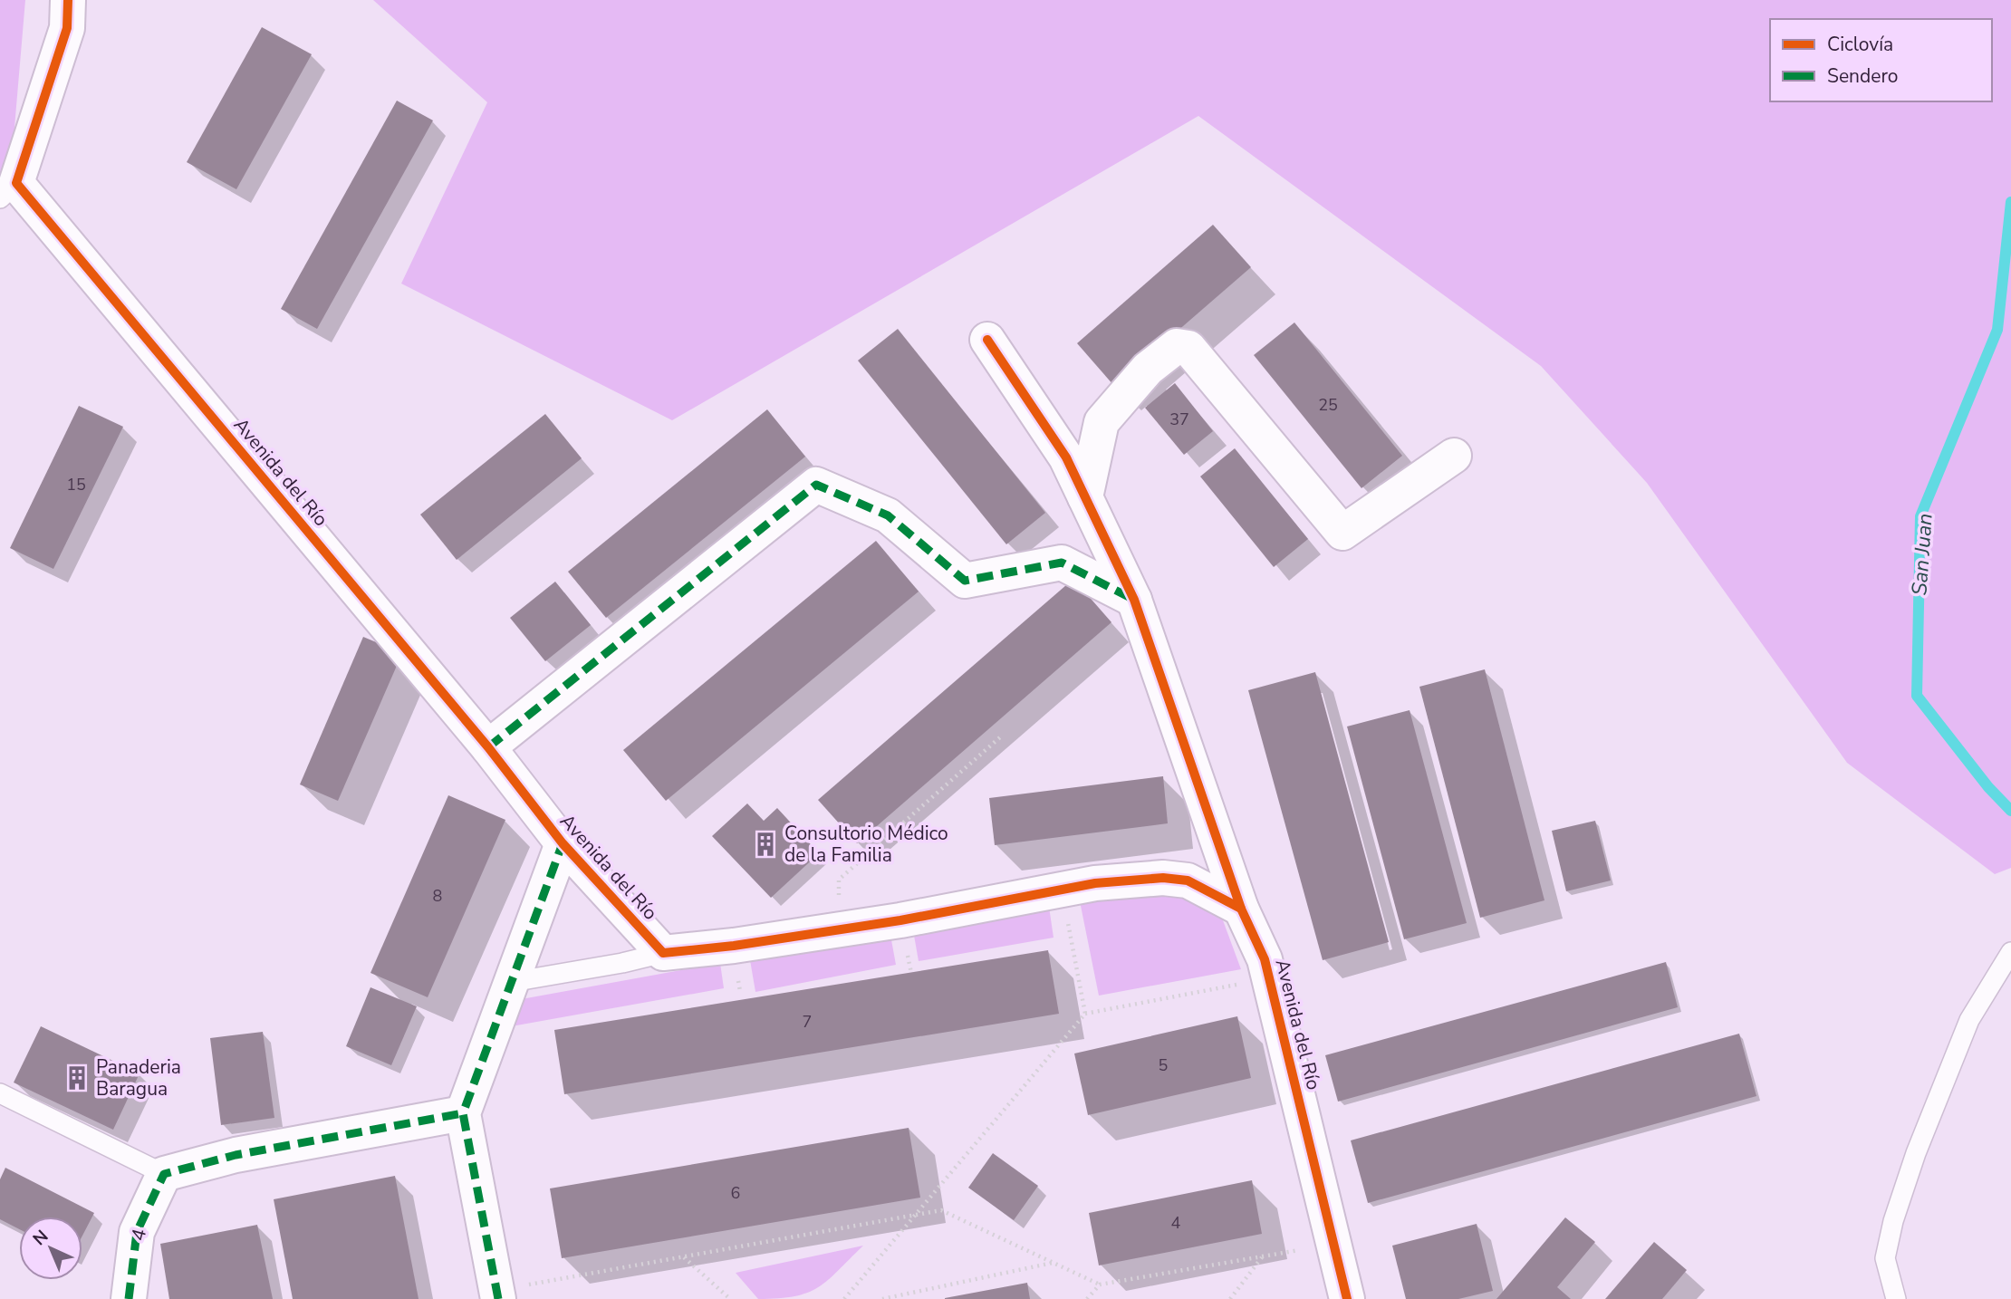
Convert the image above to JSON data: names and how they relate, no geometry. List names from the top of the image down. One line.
{"streets":{"street":["Avenida del Río","4"]},"water":["San Juan"],"places":{"building":["Consultorio Médico de la Familia","Panaderia Baragua"]},"house_numbers":["25","37","15","8","7","5","6","4"],"legend":["Ciclovía","Sendero"],"north":"top left"}
